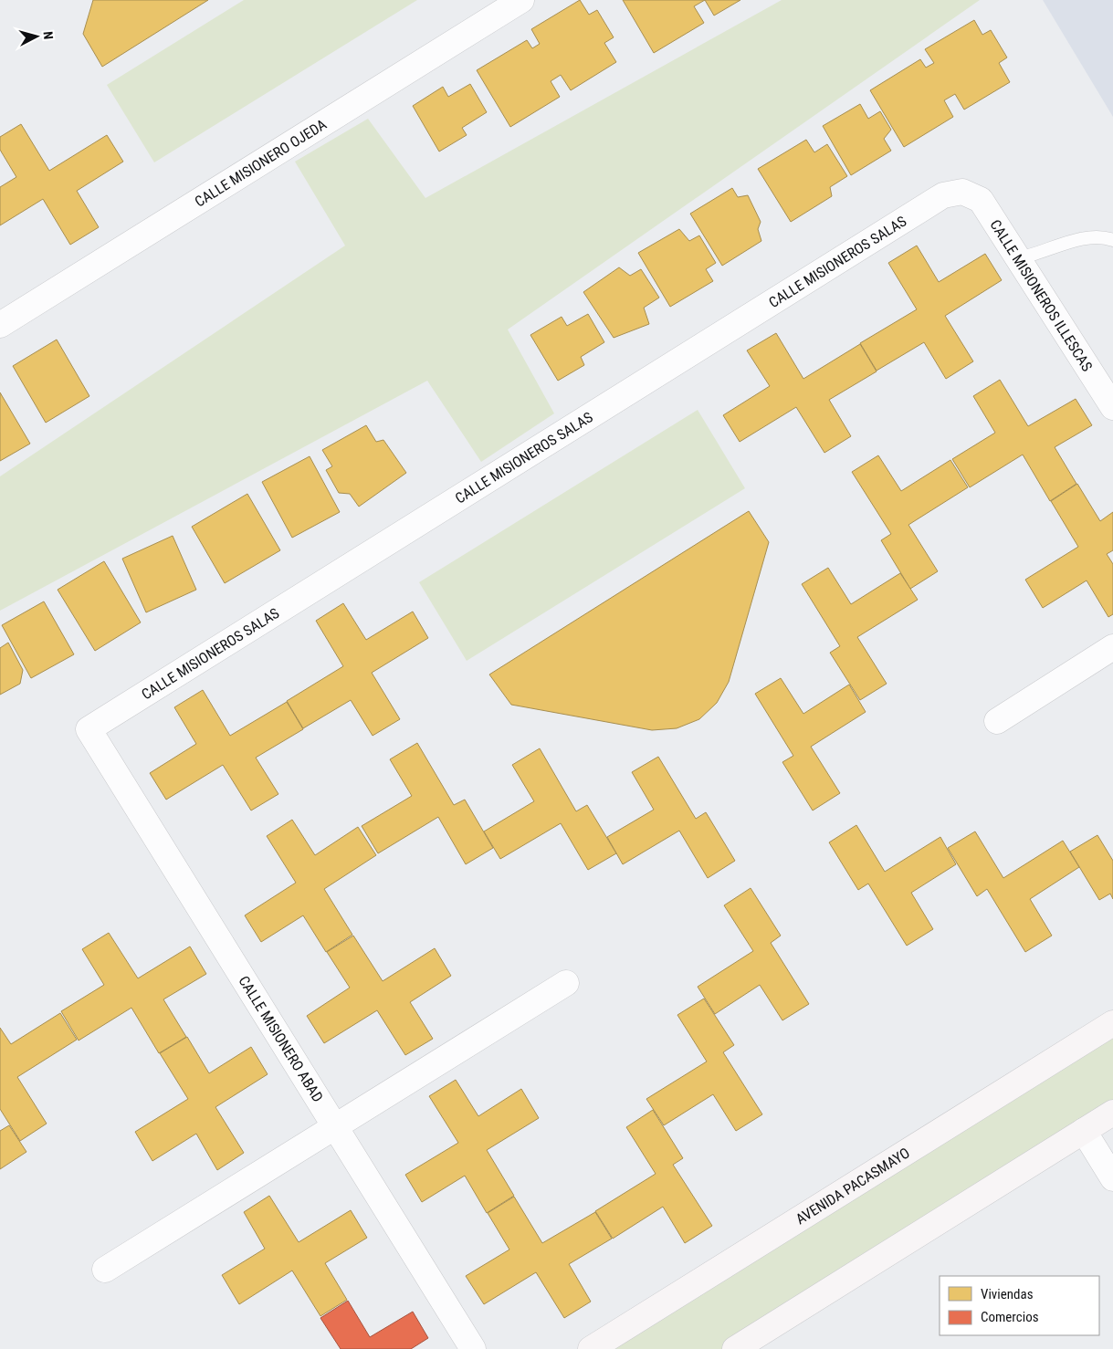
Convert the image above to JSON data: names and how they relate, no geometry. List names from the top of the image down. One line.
{"streets":{"main road":["AVENIDA PACASMAYO"],"street":["CALLE MISIONERO OJEDA","CALLE MISIONEROS SALAS","CALLE MISIONEROS ILLESCAS","CALLE MISIONERO ABAD"]},"crossings":[["CALLE MISIONEROS SALAS","CALLE MISIONEROS ILLESCAS"],["CALLE MISIONEROS SALAS","CALLE MISIONERO ABAD"]],"legend":["Viviendas","Comercios"],"north":"right"}
